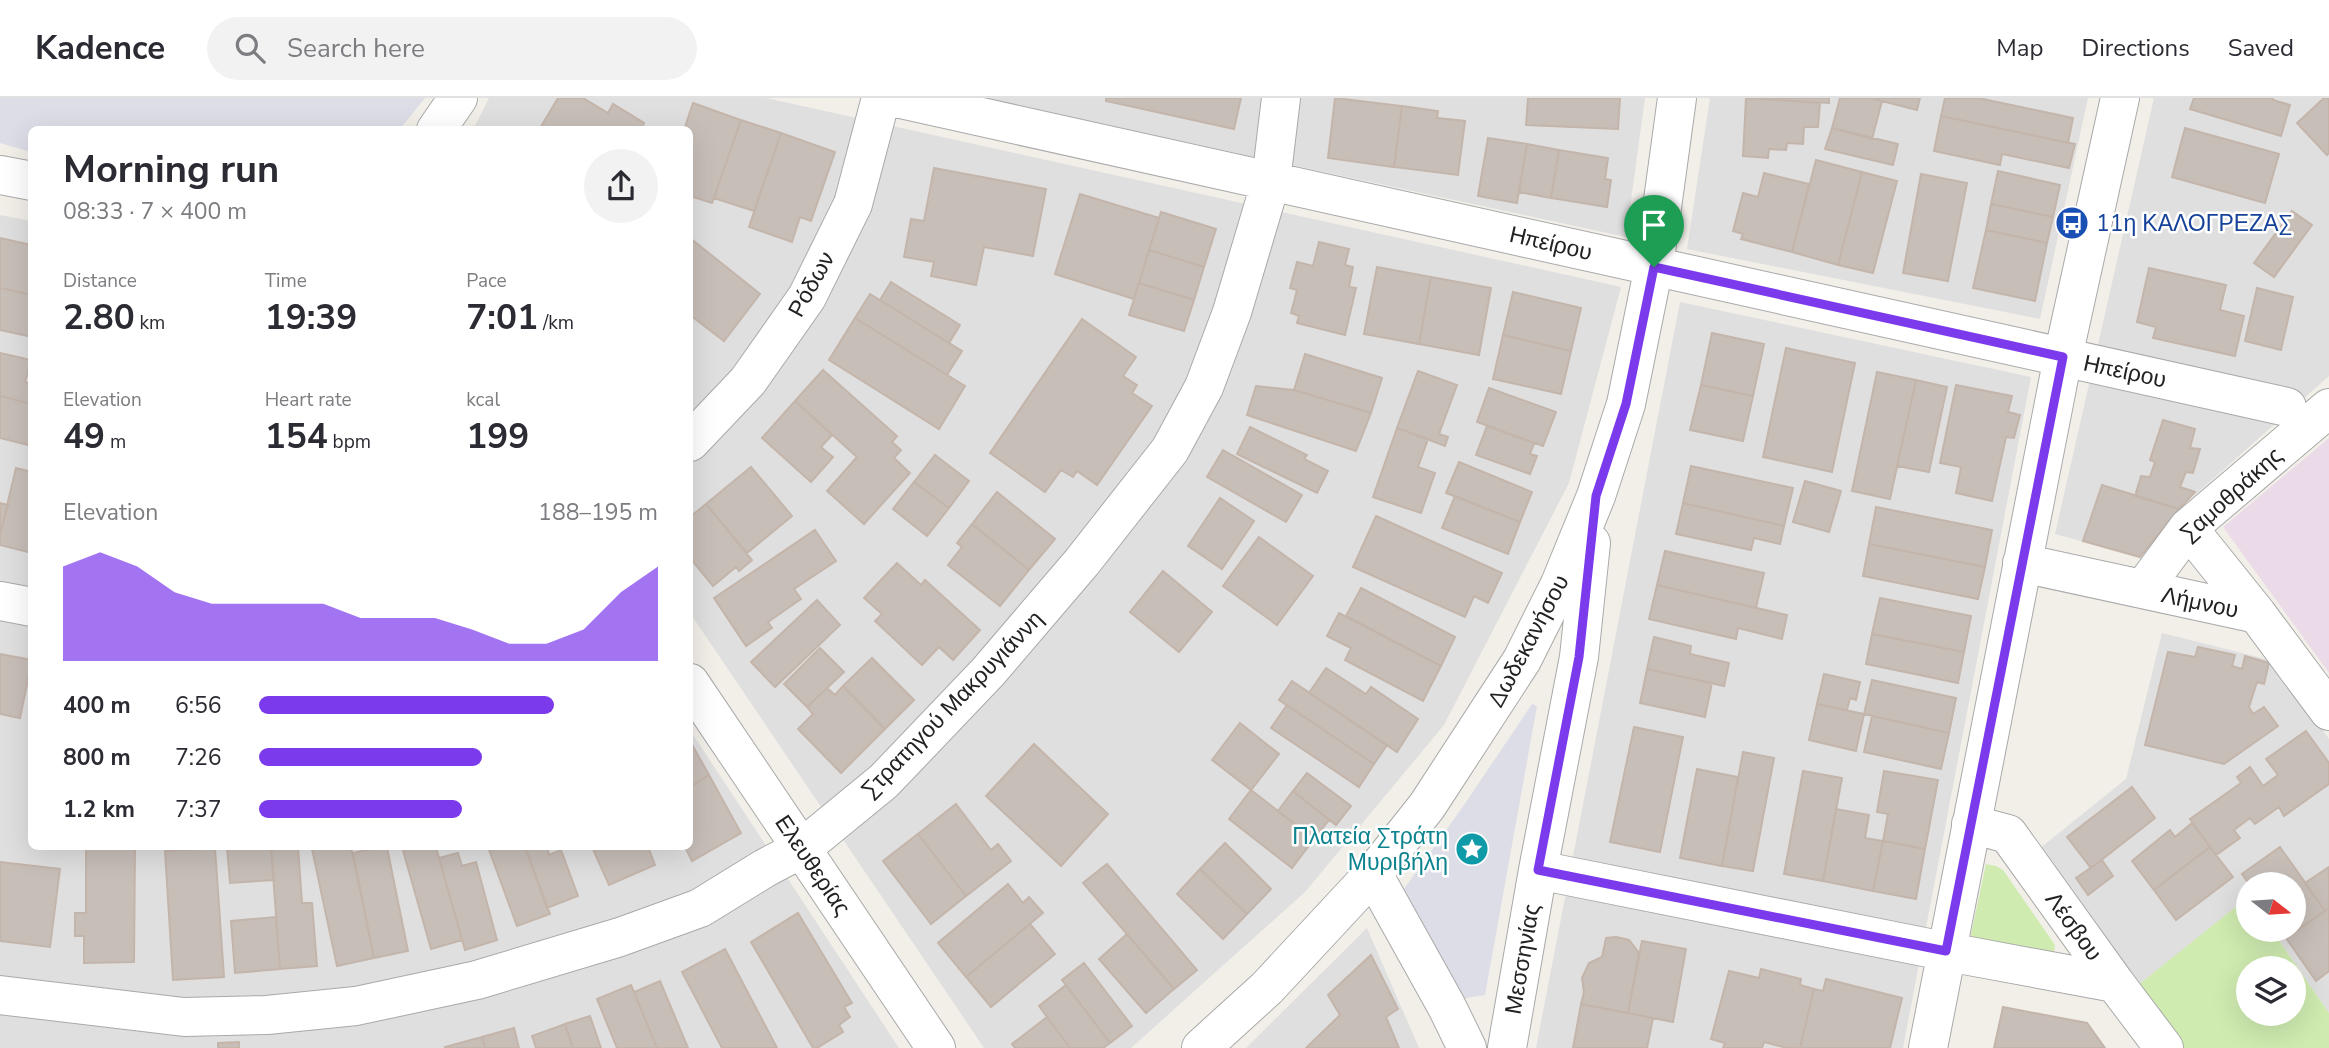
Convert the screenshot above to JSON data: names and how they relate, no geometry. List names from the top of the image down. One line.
{"streets":{"street":["Ηπείρου","Ρόδων","Σαμοθράκης","Λήμνου","Δωδεκανήσου","Στρατηγού Μακρυγιάννη","Ελευθερίας","Λέσβου","Μεσσηνίας"]},"crossings":[["Ηπείρου","Δωδεκανήσου"],["Ηπείρου","Στρατηγού Μακρυγιάννη"],["Σαμοθράκης","Λήμνου"],["Δωδεκανήσου","Μεσσηνίας"],["Στρατηγού Μακρυγιάννη","Ελευθερίας"]],"places":{"bus stop":["11η ΚΑΛΟΓΡΕΖΑΣ"],"place":["Πλατεία Στράτη Μυριβήλη"]},"north":"right","page":{"header":"Kadence","search":"Search here","nav":["Map","Directions","Saved"],"heading":["Morning run","08:33 · 7 × 400 m"],"stats":[["Distance","2.80 km"],["Time","19:39"],["Pace","7:01 /km"],["Elevation","49 m"],["Heart rate","154 bpm"],["kcal","199"]],"chart":["Elevation","188–195 m"],"list":[{"name":"400 m","note":"6:56"},{"name":"800 m","note":"7:26"},{"name":"1.2 km","note":"7:37"}]}}
